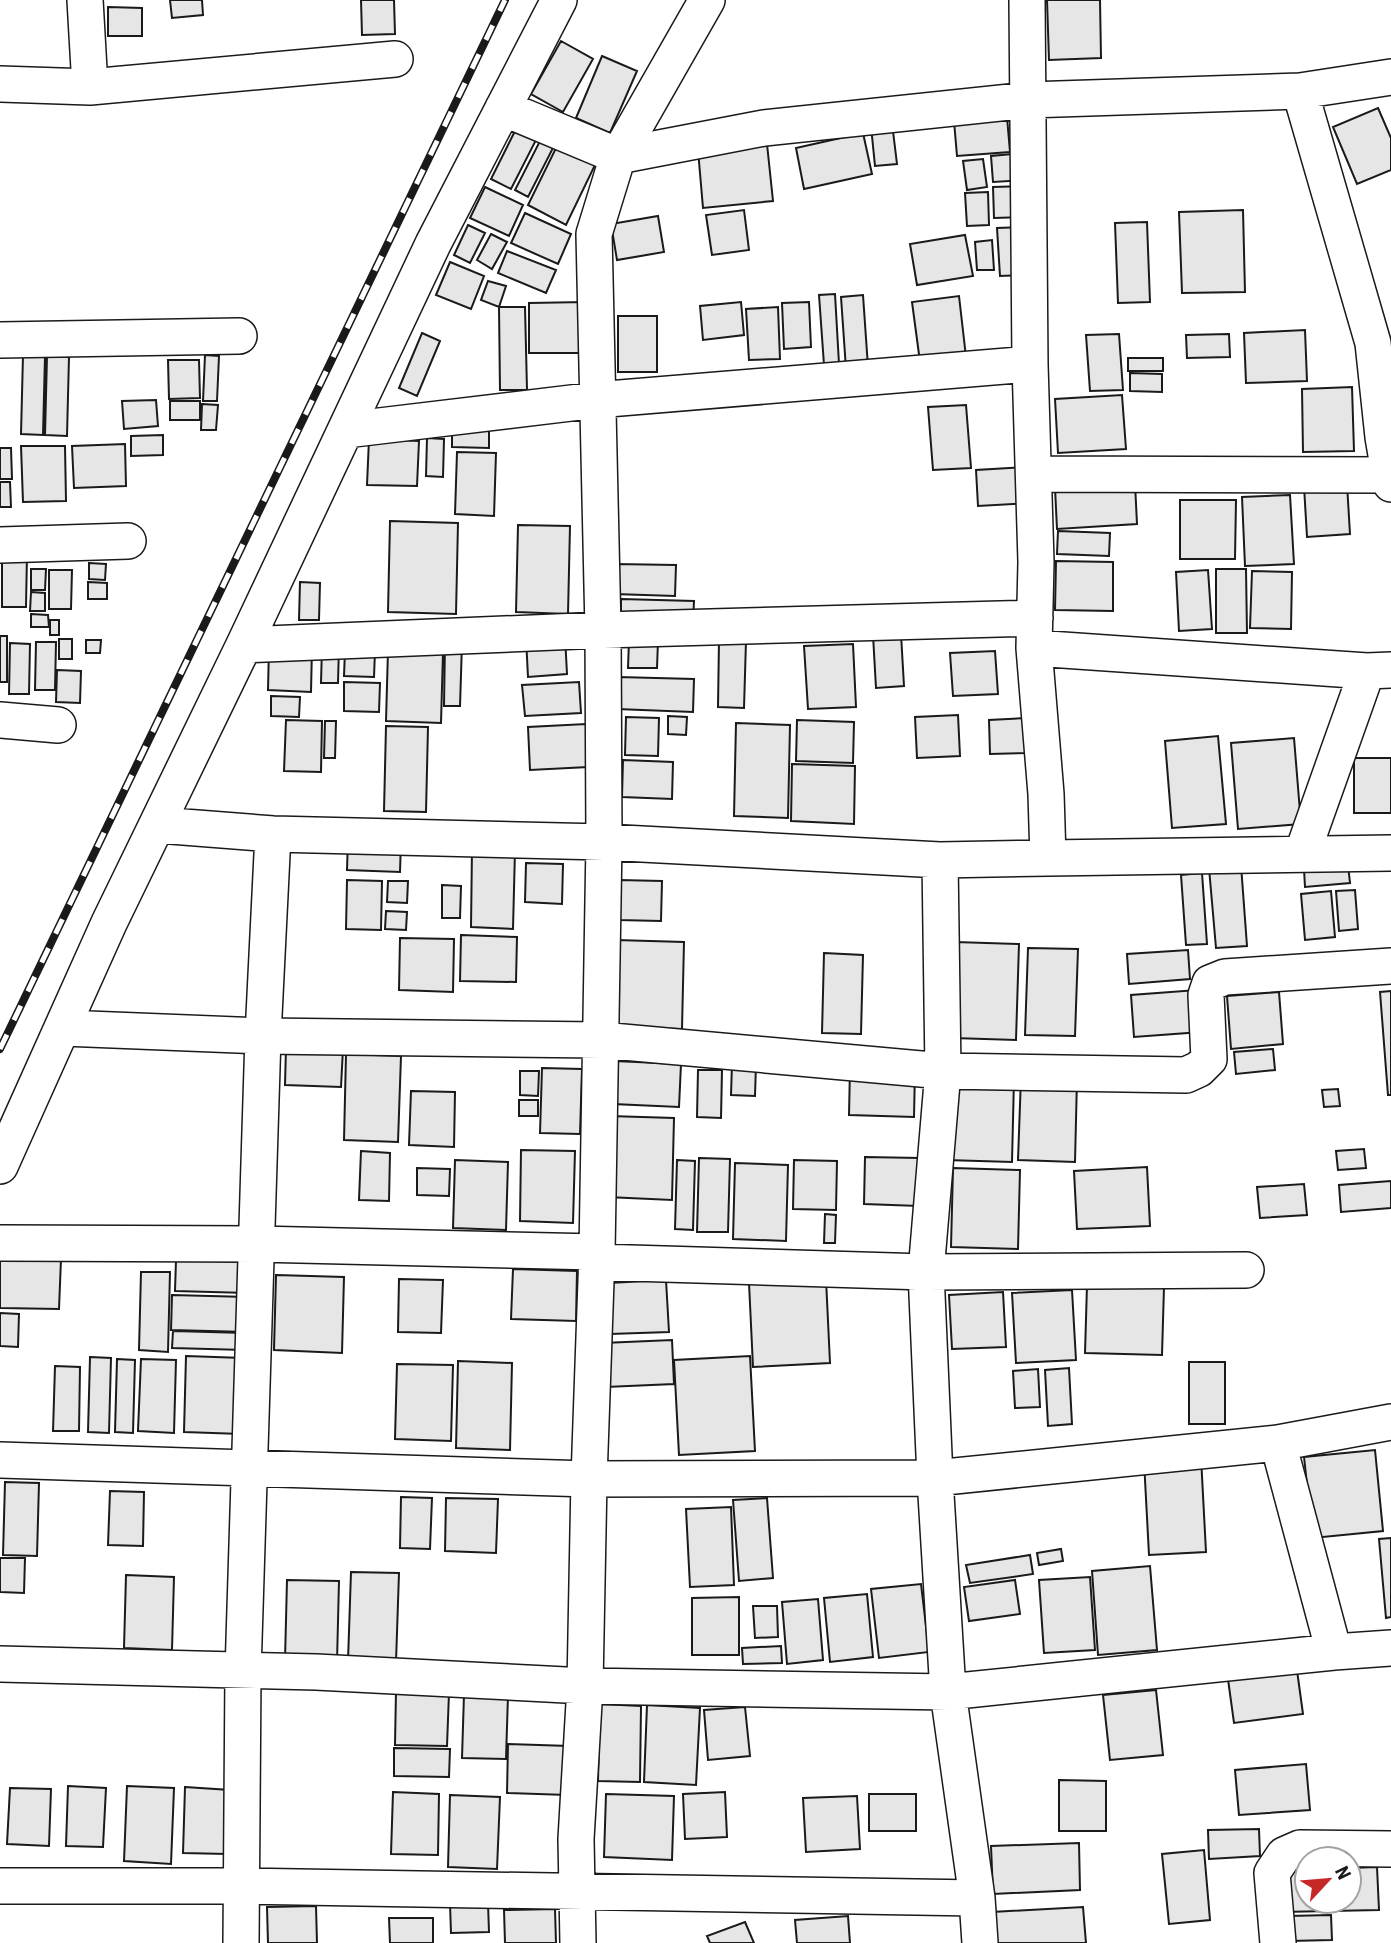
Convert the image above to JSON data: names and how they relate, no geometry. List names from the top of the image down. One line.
{"north":"top right"}
